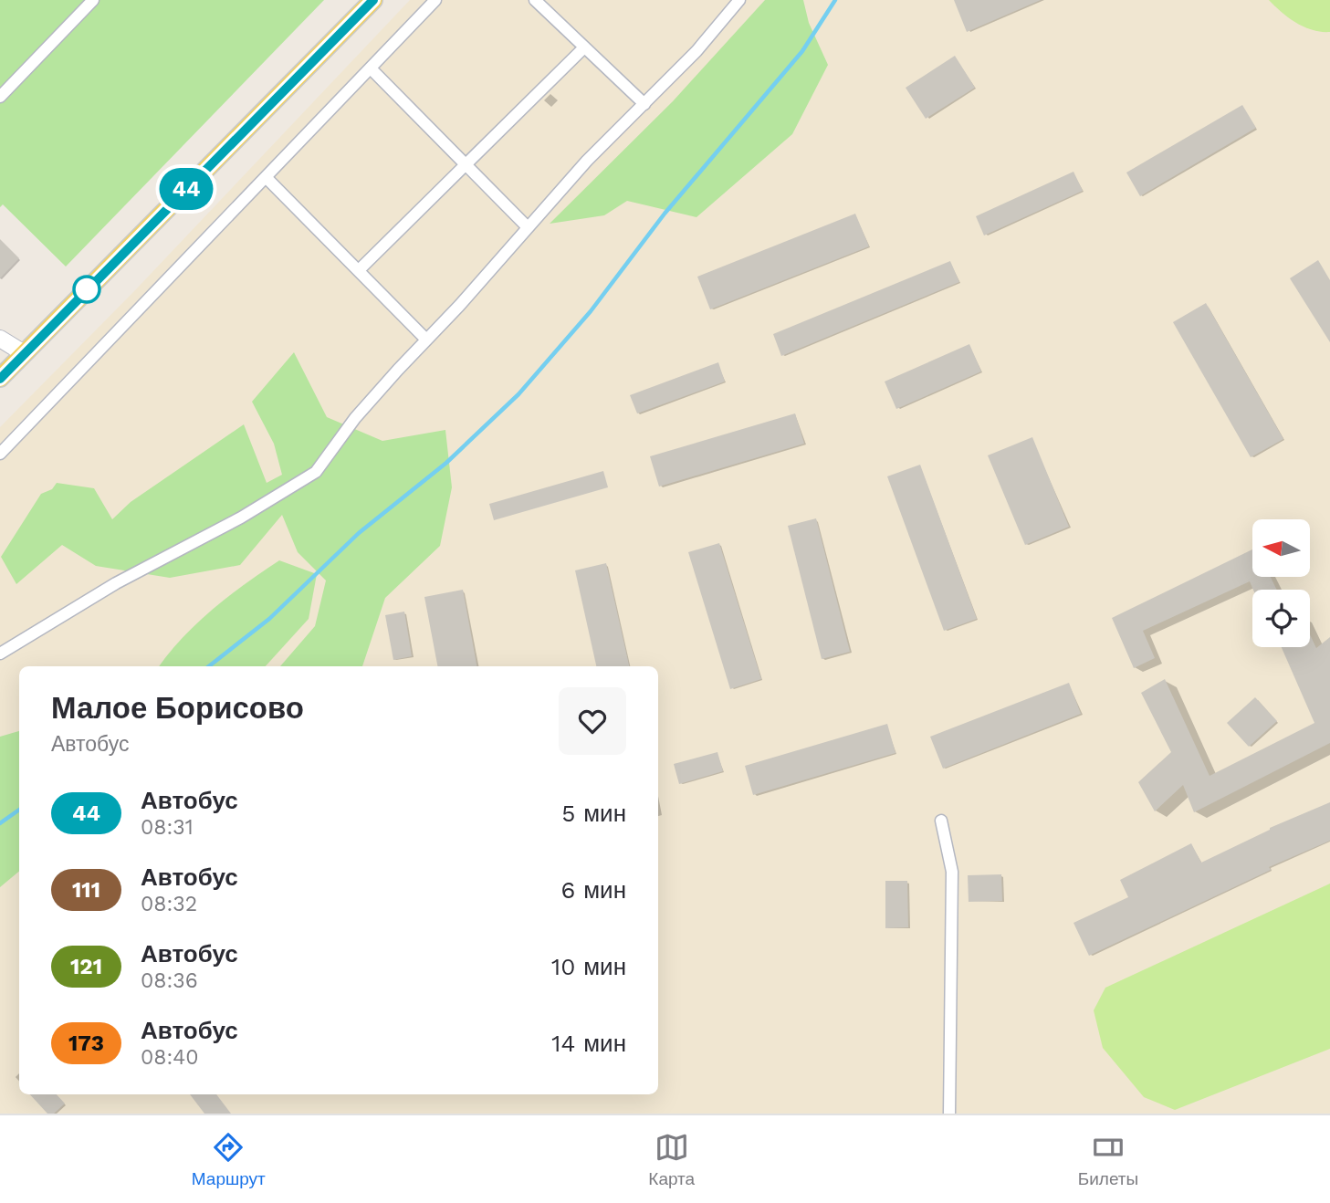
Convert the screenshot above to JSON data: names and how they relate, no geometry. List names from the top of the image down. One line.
{"lines":["bus line 44"],"north":"left","page":{"on_map":"44","heading":["Малое Борисово","Автобус"],"list":[{"mark":"44","name":"Автобус","note":"08:31","value":"5 мин"},{"mark":"111","name":"Автобус","note":"08:32","value":"6 мин"},{"mark":"121","name":"Автобус","note":"08:36","value":"10 мин"},{"mark":"173","name":"Автобус","note":"08:40","value":"14 мин"}],"tabs":["Маршрут","Карта","Билеты"]}}
